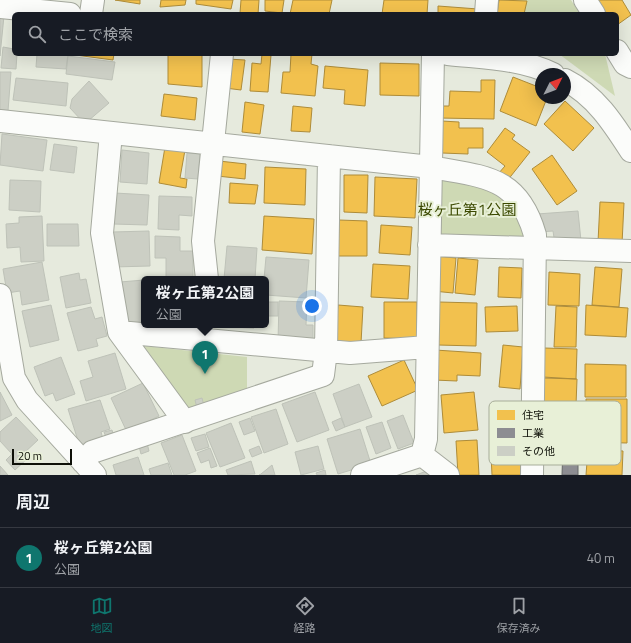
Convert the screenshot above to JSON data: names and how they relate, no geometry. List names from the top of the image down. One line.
{"parks":["桜ヶ丘第1公園"],"legend":["住宅","工業","その他"],"scale_bar":"20 m","north":"top right","page":{"search":"ここで検索","popup":["桜ヶ丘第2公園","公園"],"pins":"1","scale":"20 m","heading":"周辺","list":[{"mark":"1","name":"桜ヶ丘第2公園","note":"公園","value":"40 m"}],"nav":["地図","経路","保存済み"]}}
